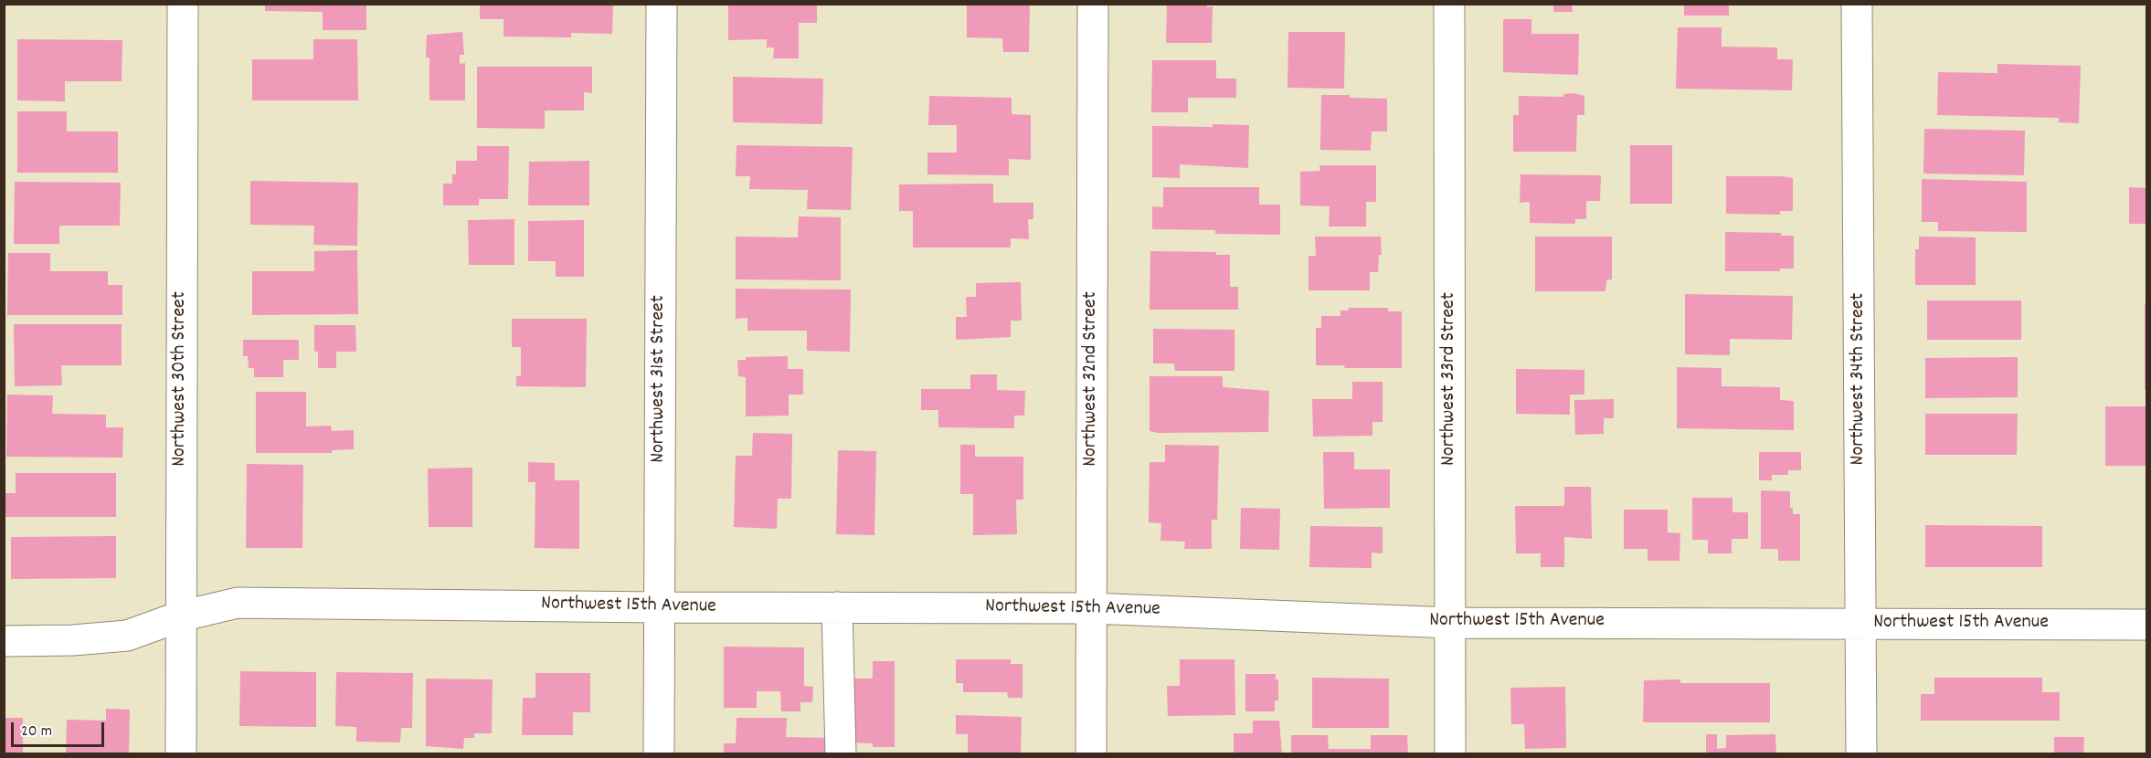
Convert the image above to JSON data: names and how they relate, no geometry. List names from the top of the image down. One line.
{"streets":{"street":["Northwest 30th Street","Northwest 31st Street","Northwest 32nd Street","Northwest 33rd Street","Northwest 34th Street","Northwest 15th Avenue"]},"crossings":[["Northwest 30th Street","Northwest 15th Avenue"],["Northwest 31st Street","Northwest 15th Avenue"],["Northwest 32nd Street","Northwest 15th Avenue"],["Northwest 33rd Street","Northwest 15th Avenue"],["Northwest 34th Street","Northwest 15th Avenue"]],"scale_bar":"20 m"}
